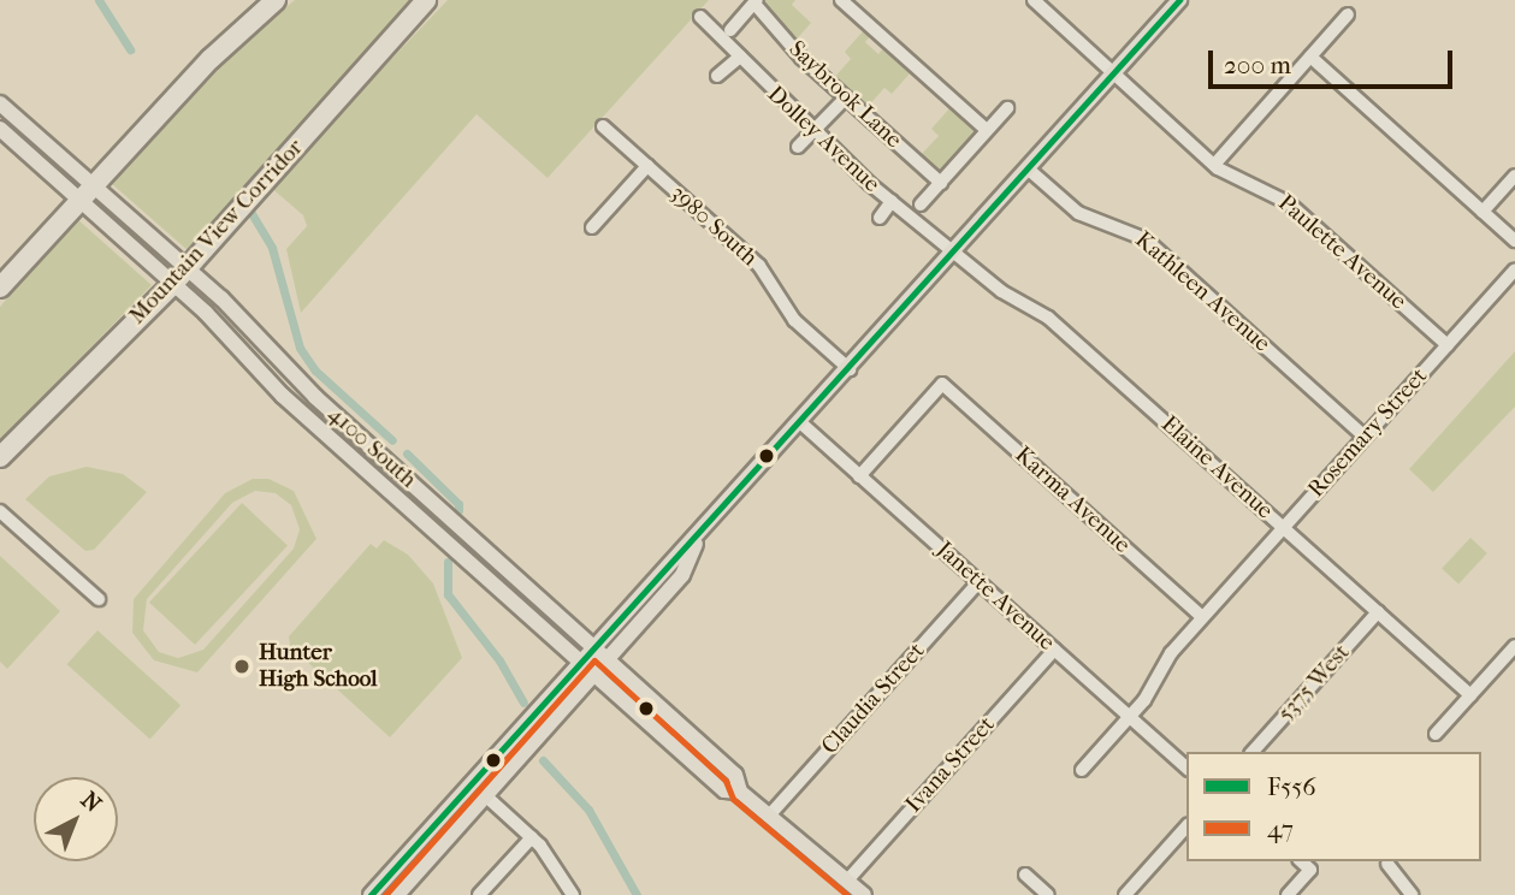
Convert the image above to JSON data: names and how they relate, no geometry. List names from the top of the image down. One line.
{"streets":{"highway":["Mountain View Corridor"],"main road":["4100 South"],"street":["Saybrook Lane","Dolley Avenue","3980 South","Paulette Avenue","Kathleen Avenue","Rosemary Street","Elaine Avenue","Karma Avenue","Janette Avenue","5375 West","Claudia Street","Ivana Street"]},"crossings":[["Dolley Avenue","Elaine Avenue"],["Mountain View Corridor","4100 South"],["Paulette Avenue","Rosemary Street"],["Kathleen Avenue","Rosemary Street"],["Rosemary Street","Elaine Avenue"],["Rosemary Street","Karma Avenue"],["Rosemary Street","Janette Avenue"],["4100 South","Claudia Street"],["4100 South","Ivana Street"],["Elaine Avenue","5375 West"],["Karma Avenue","Janette Avenue"],["Janette Avenue","Claudia Street"],["Janette Avenue","Ivana Street"]],"places":["Hunter High School"],"lines":["transit line F556","transit line 47"],"legend":["F556","47"],"scale_bar":"200 m","north":"top right"}
